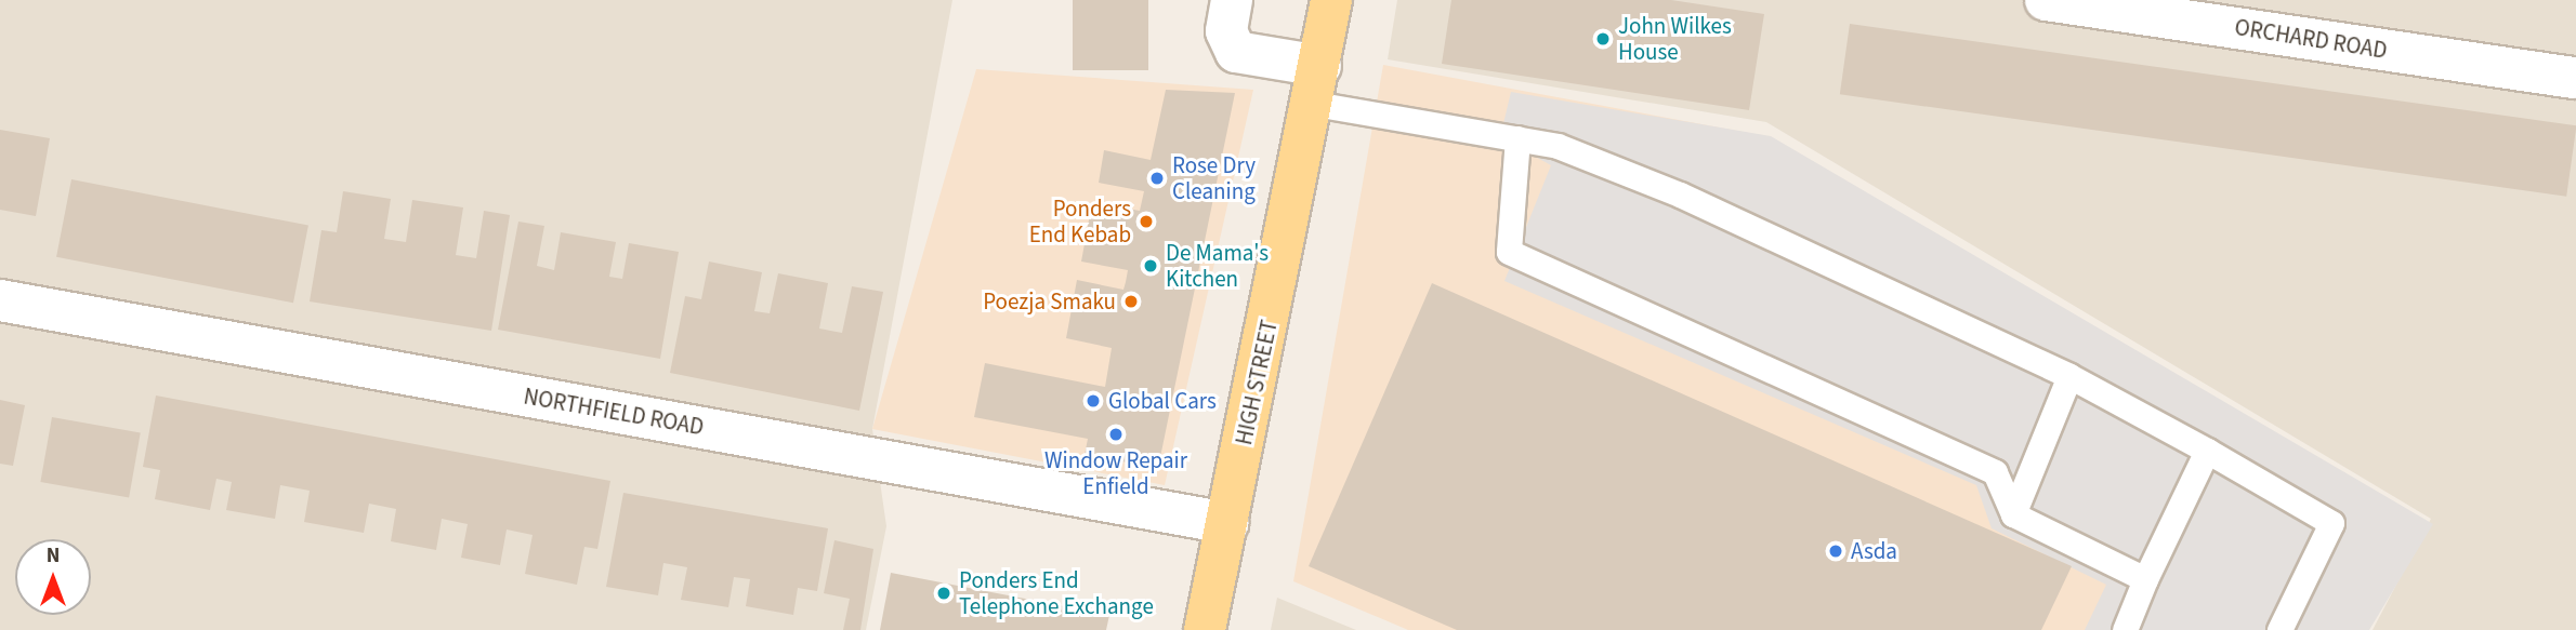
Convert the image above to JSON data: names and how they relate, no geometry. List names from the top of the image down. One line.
{"streets":{"main road":["HIGH STREET"],"street":["ORCHARD ROAD","NORTHFIELD ROAD"]},"crossings":[["HIGH STREET","NORTHFIELD ROAD"]],"places":["John Wilkes House","Rose Dry Cleaning","Ponders End Kebab","De Mama's Kitchen","Poezja Smaku","Global Cars","Window Repair Enfield","Asda","Ponders End Telephone Exchange"],"north":"top"}
